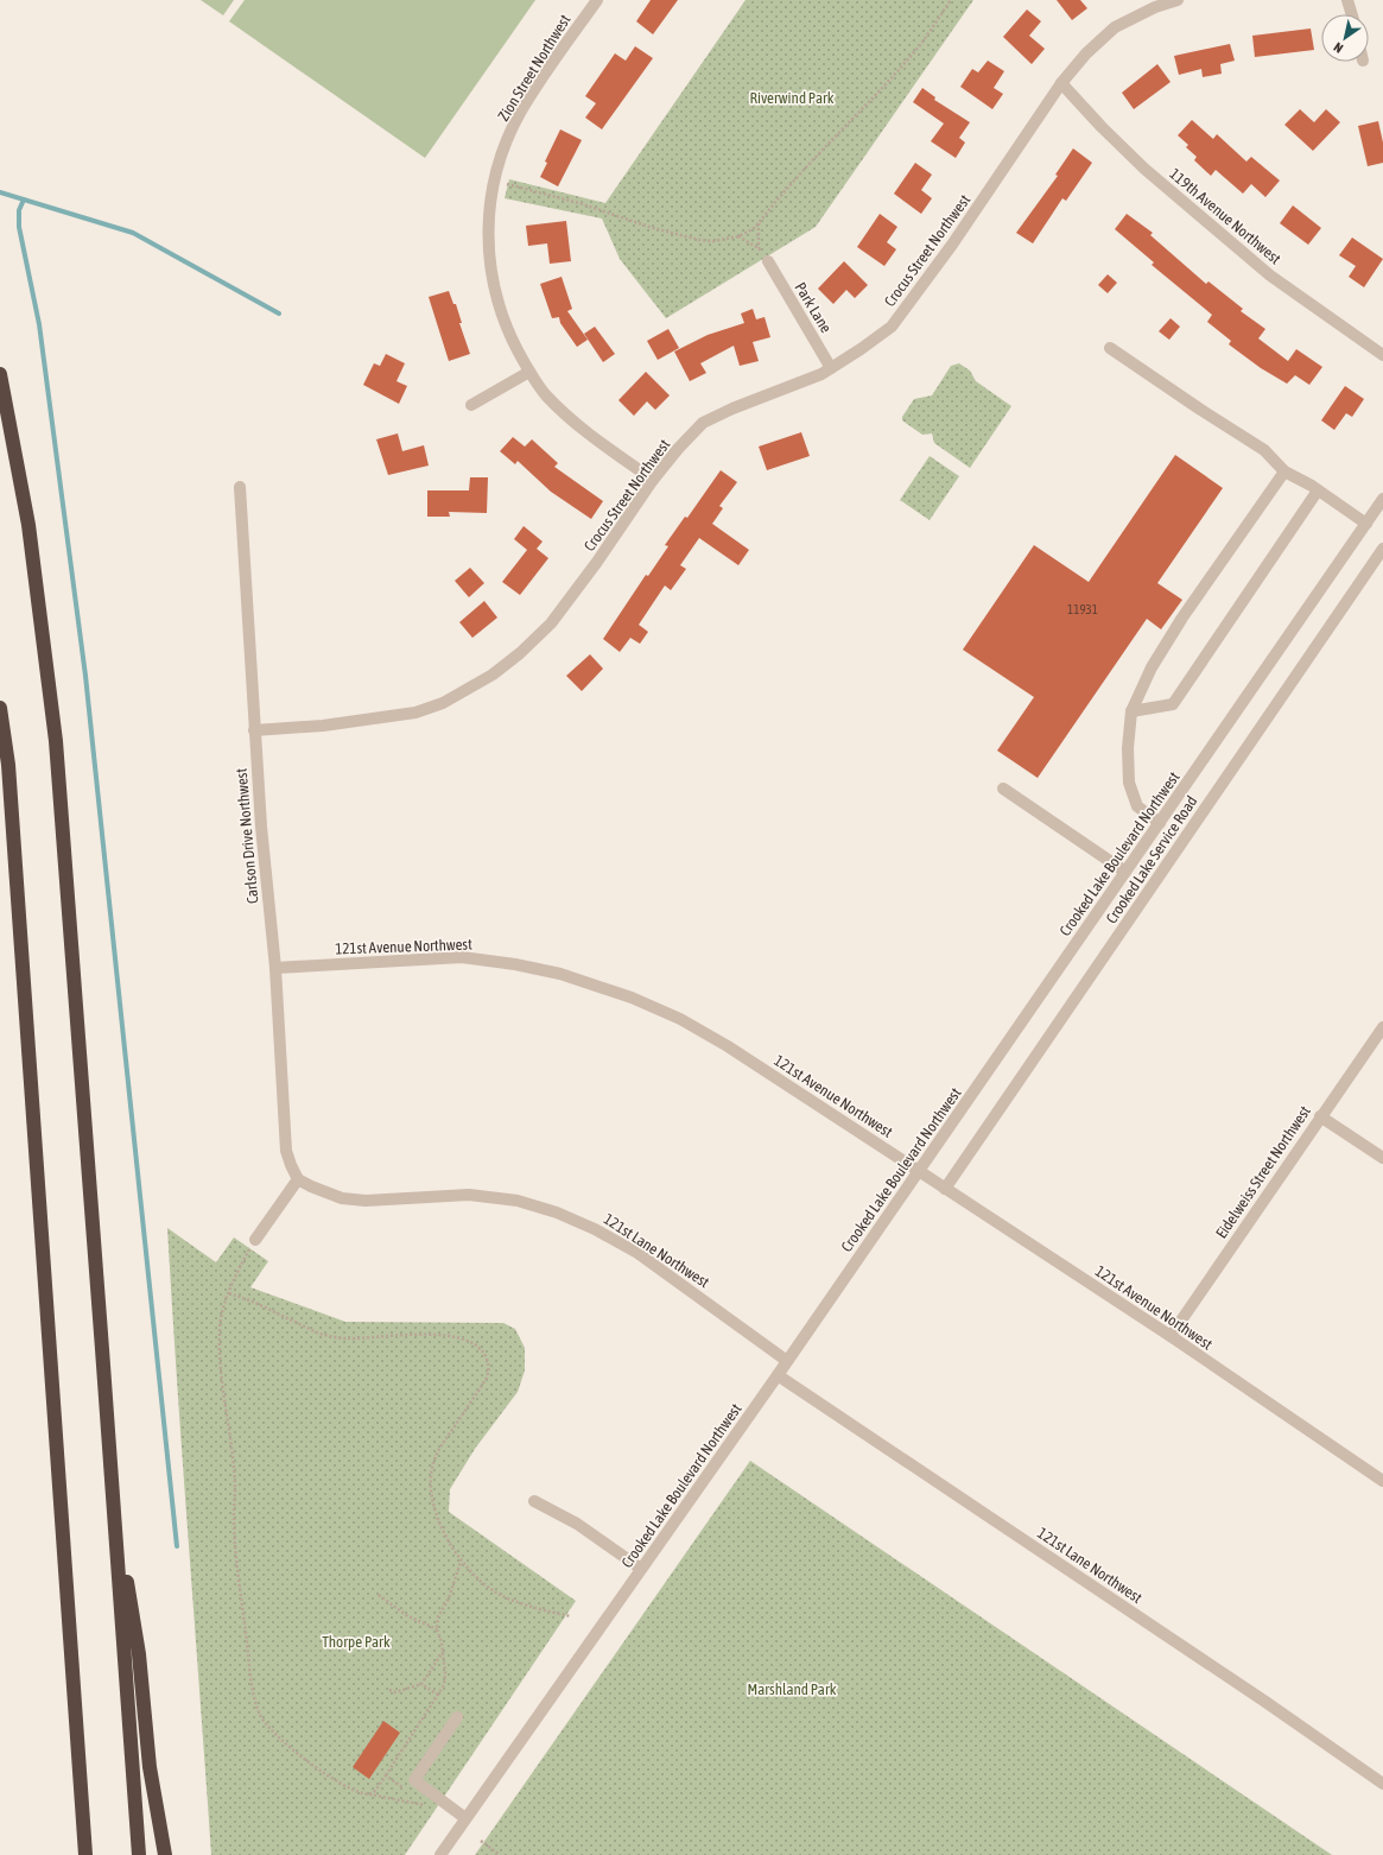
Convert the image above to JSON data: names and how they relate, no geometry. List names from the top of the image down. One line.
{"streets":{"street":["Zion Street Northwest","119th Avenue Northwest","Crocus Street Northwest","Park Lane","Carlson Drive Northwest","Crooked Lake Boulevard Northwest","Crooked Lake Service Road","121st Avenue Northwest","Eidelweiss Street Northwest","121st Lane Northwest"]},"crossings":[["Zion Street Northwest","Crocus Street Northwest"],["119th Avenue Northwest","Crocus Street Northwest"],["Crocus Street Northwest","Park Lane"],["Crocus Street Northwest","Carlson Drive Northwest"],["Carlson Drive Northwest","121st Avenue Northwest"],["Carlson Drive Northwest","121st Lane Northwest"],["Crooked Lake Boulevard Northwest","121st Avenue Northwest"],["Crooked Lake Boulevard Northwest","121st Lane Northwest"],["Crooked Lake Service Road","121st Avenue Northwest"],["121st Avenue Northwest","Eidelweiss Street Northwest"]],"parks":["Riverwind Park","Thorpe Park","Marshland Park"],"house_numbers":["11931"],"north":"bottom left"}
